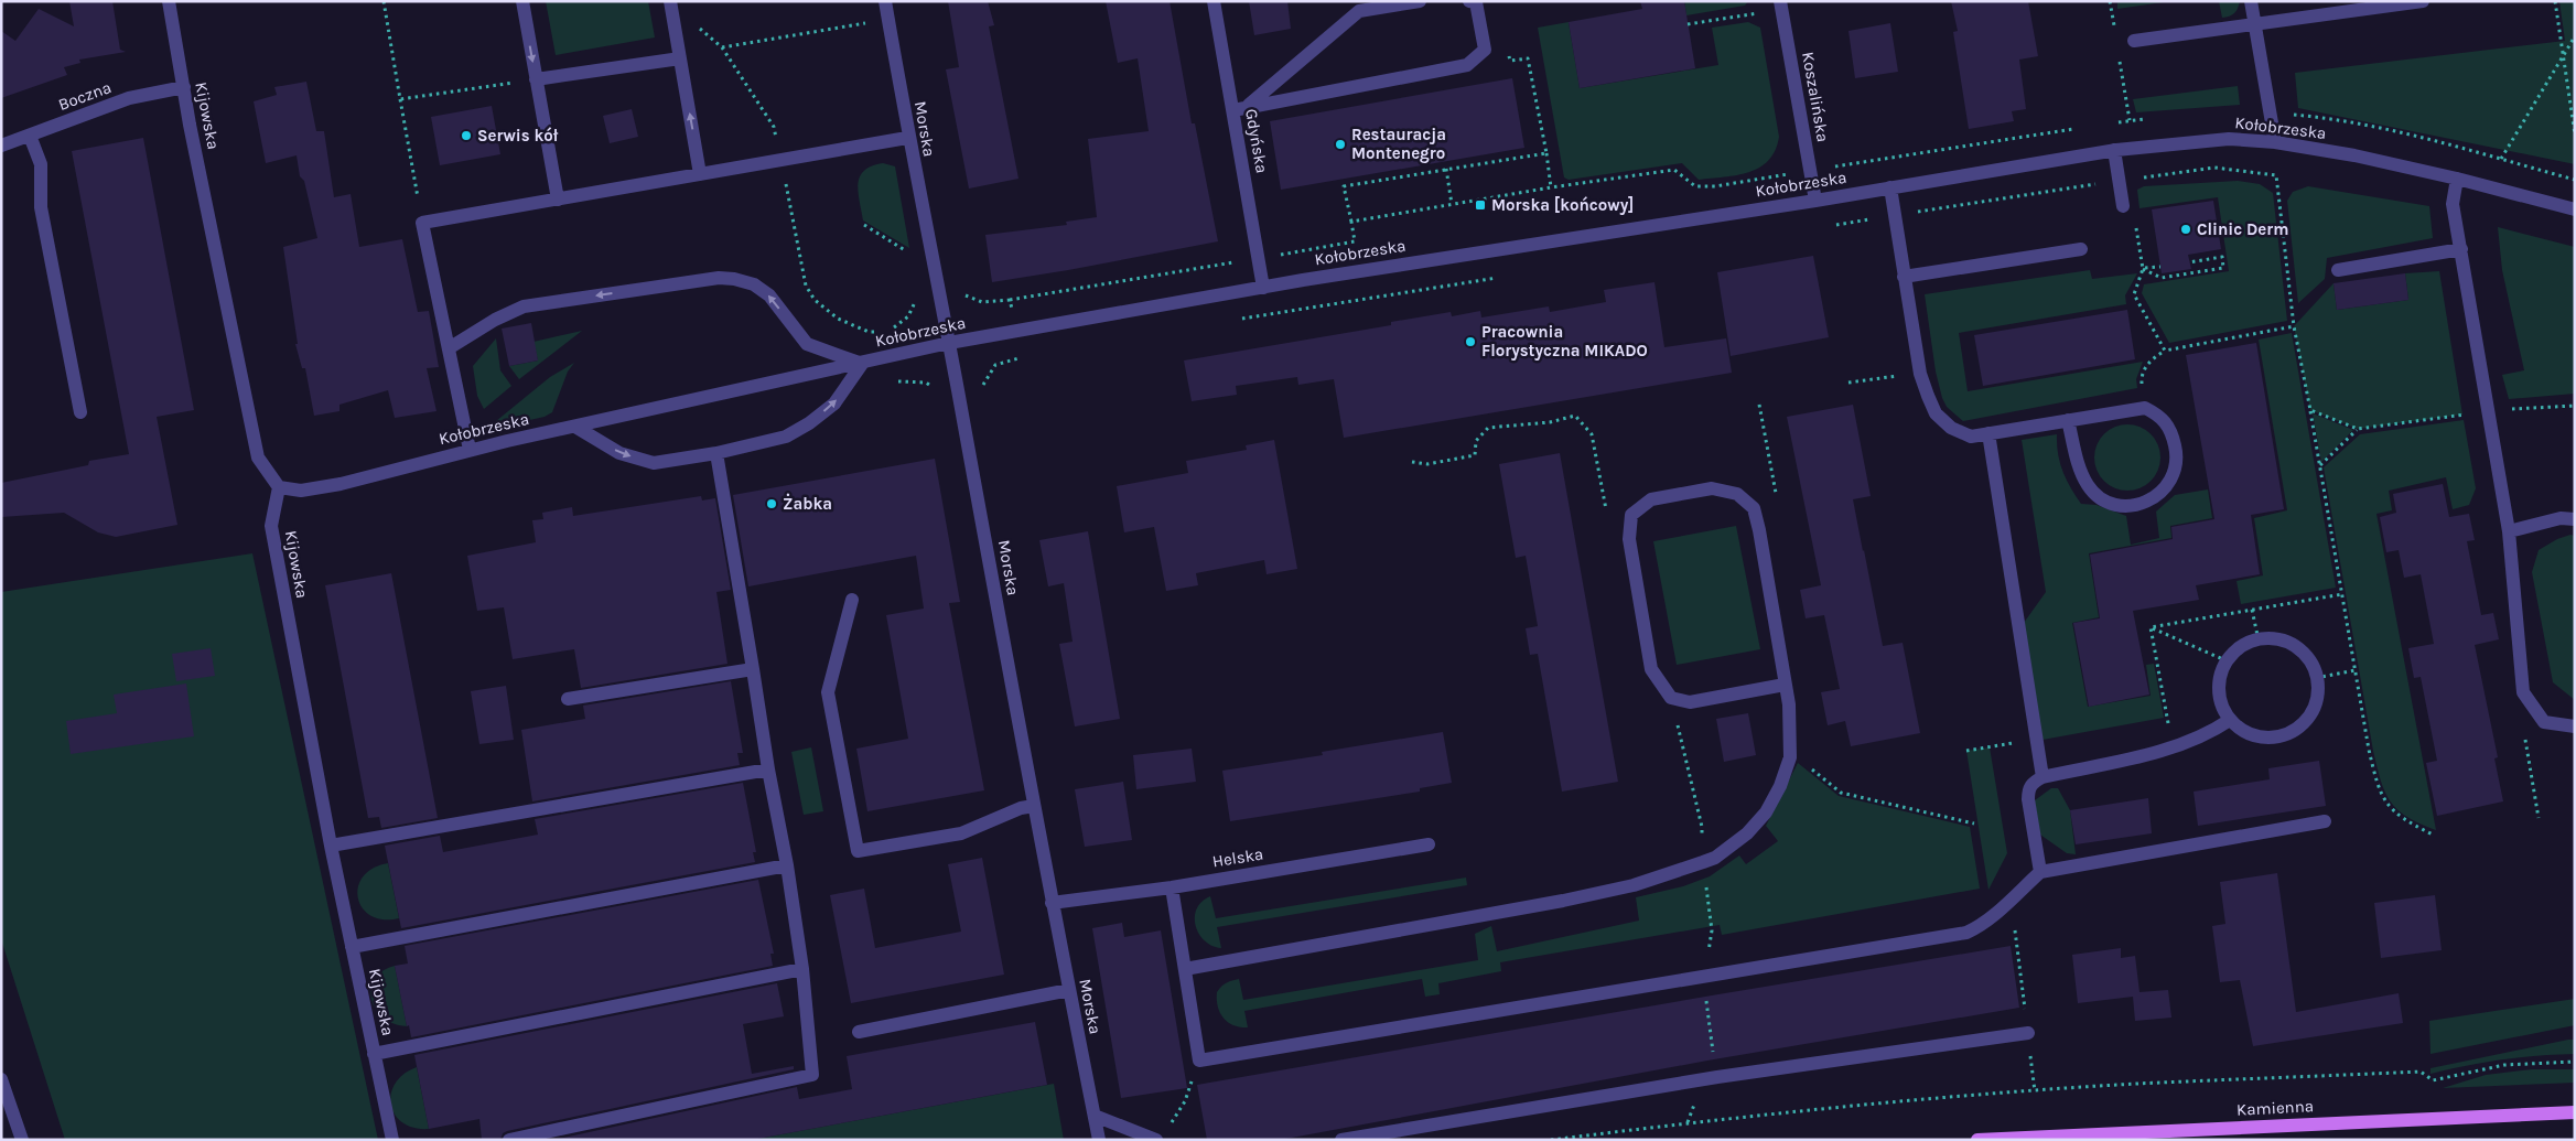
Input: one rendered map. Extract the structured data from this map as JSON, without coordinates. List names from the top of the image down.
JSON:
{
  "streets": {
    "main road": ["Kamienna"],
    "street": [
      "Boczna",
      "Koszalińska",
      "Kijowska",
      "Kołobrzeska",
      "Morska",
      "Gdyńska",
      "Helska"
    ]
  },
  "crossings": [
    ["Boczna", "Kijowska"],
    ["Koszalińska", "Kołobrzeska"],
    ["Kijowska", "Kołobrzeska"],
    ["Kołobrzeska", "Morska"],
    ["Kołobrzeska", "Gdyńska"],
    ["Morska", "Helska"]
  ],
  "places": {
    "other": [
      "Serwis kół",
      "Restauracja Montenegro",
      "Clinic Derm",
      "Pracownia Florystyczna MIKADO",
      "Żabka"
    ],
    "transit": ["Morska [końcowy]"]
  }
}
